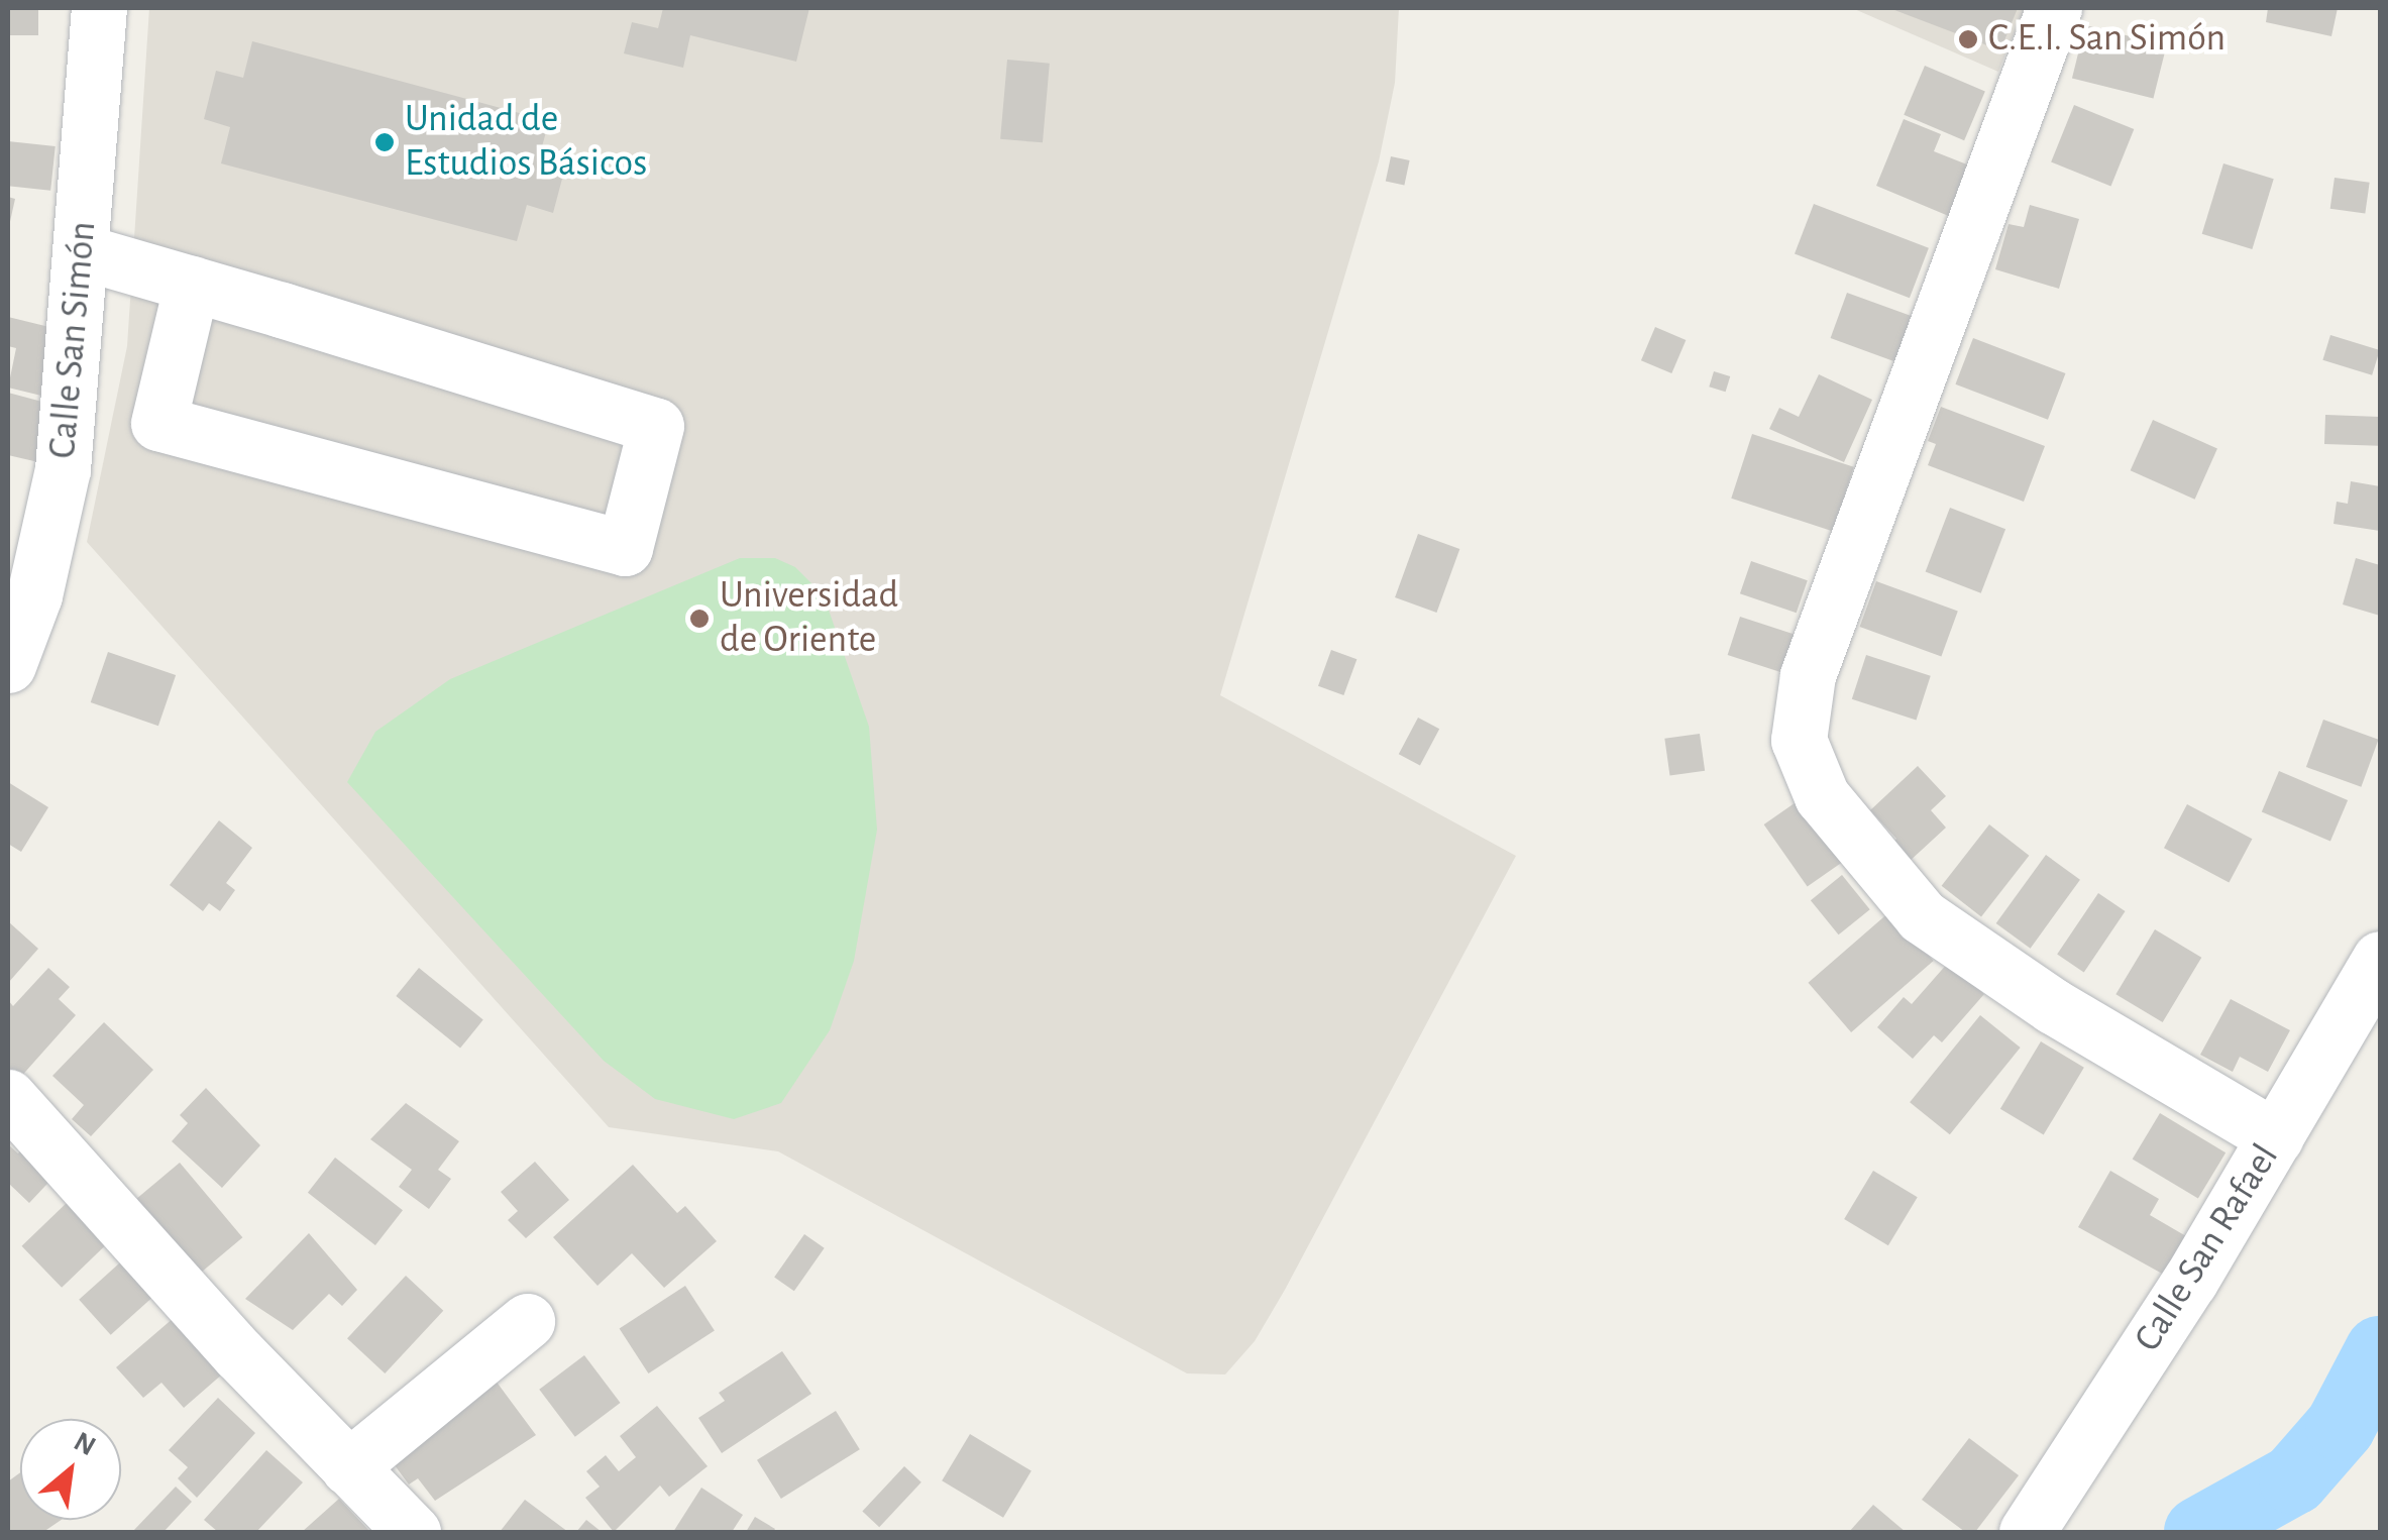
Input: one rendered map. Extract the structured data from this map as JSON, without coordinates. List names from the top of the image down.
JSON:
{
  "streets": {
    "street": ["Calle San Simón", "Calle San Rafael"]
  },
  "places": ["C.E.I. San Simón", "Unidad de Estudios Básicos", "Universidad de Oriente"],
  "north": "top right"
}
